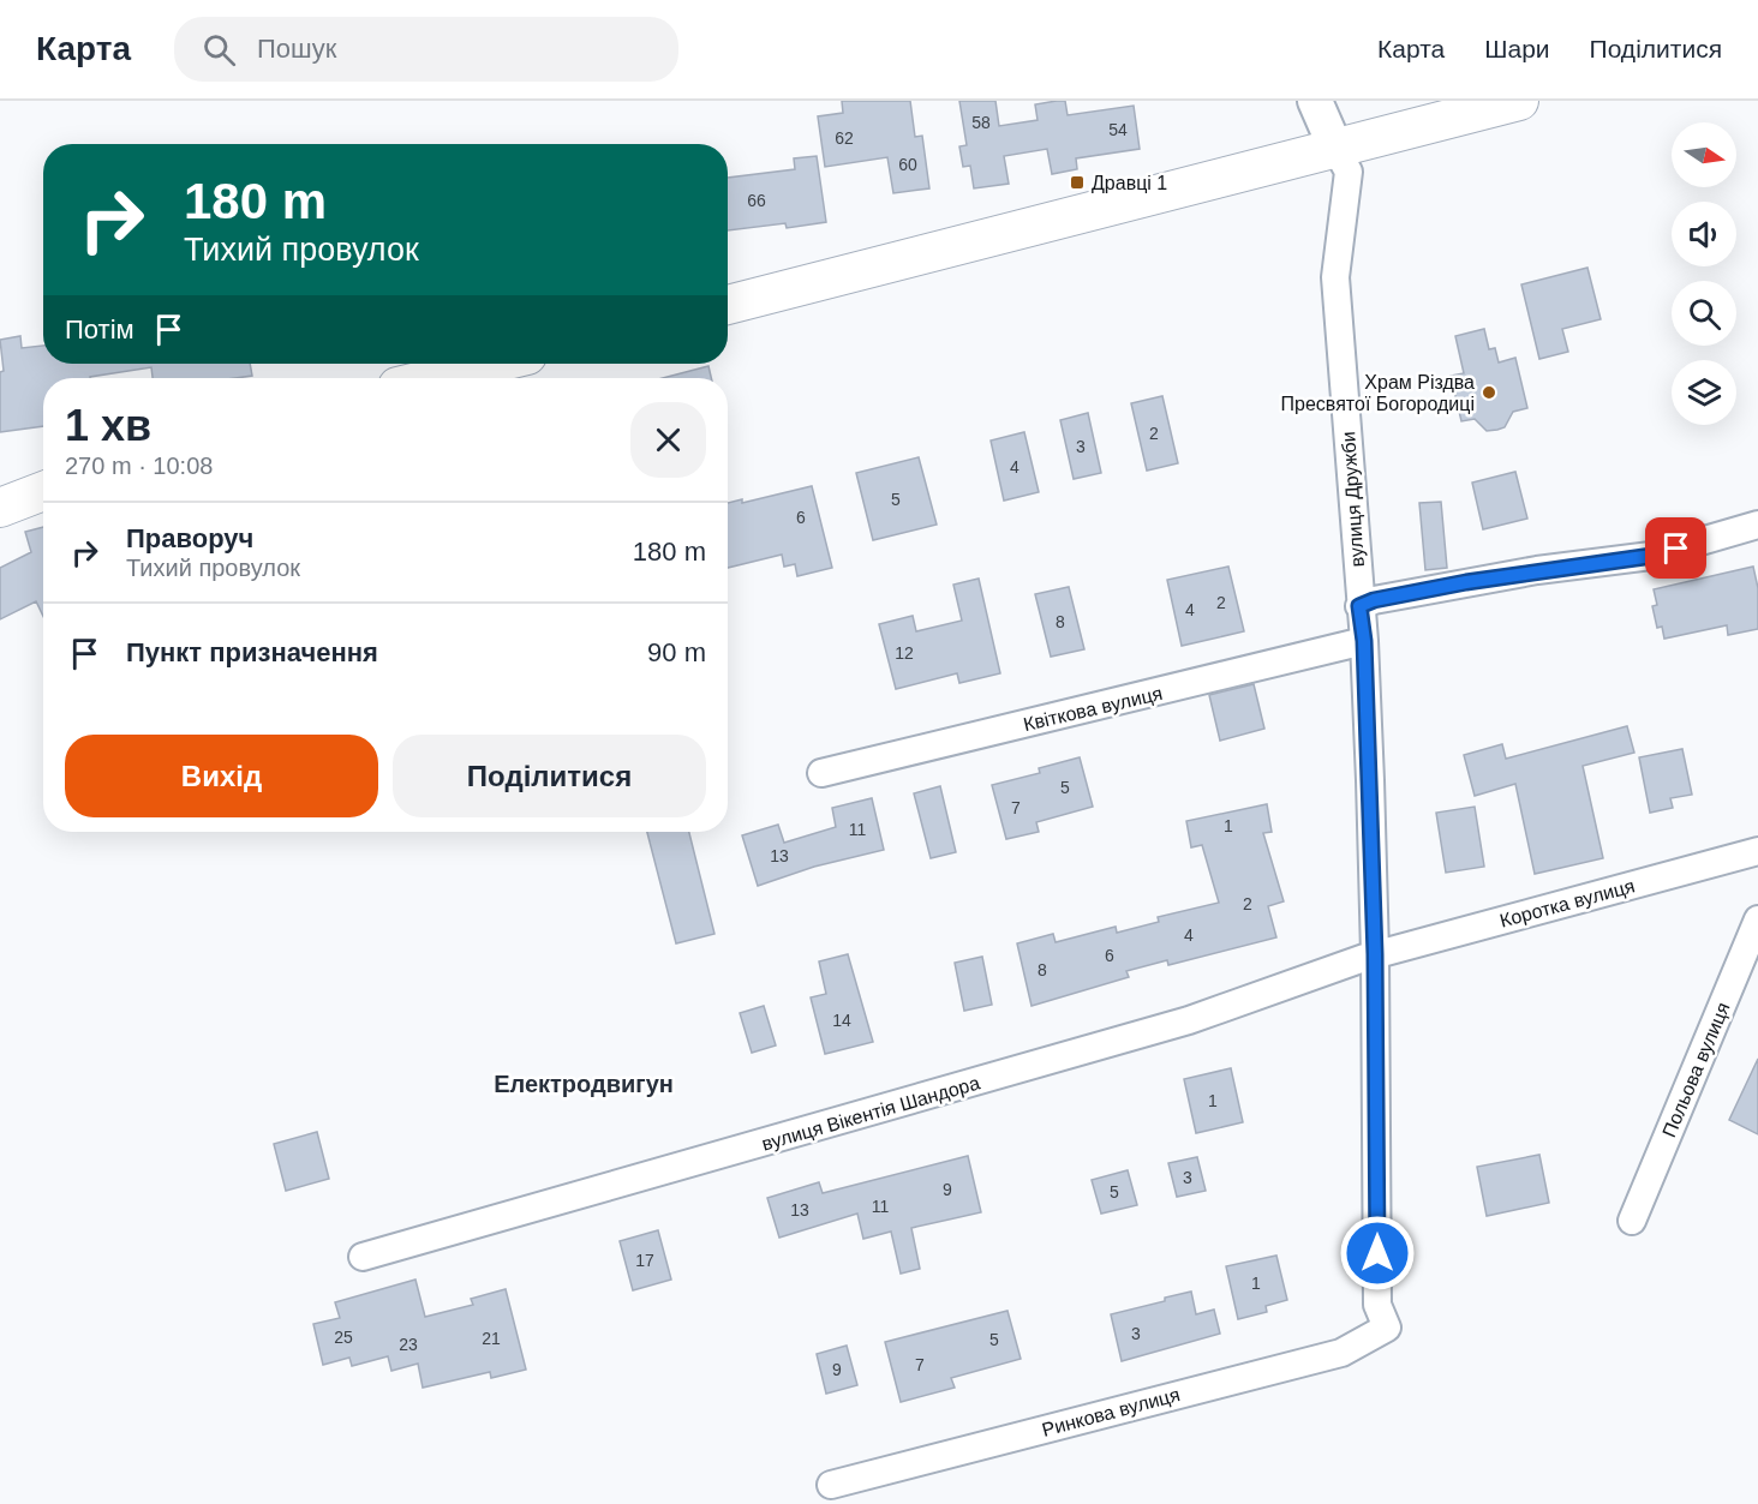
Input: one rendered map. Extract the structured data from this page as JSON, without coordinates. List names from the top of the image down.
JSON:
{
  "streets": {
    "street": [
      "вулиця Дружби",
      "Квіткова вулиця",
      "Коротка вулиця",
      "Польова вулиця",
      "вулиця Вікентія Шандора",
      "Ринкова вулиця"
    ]
  },
  "crossings": [
    ["вулиця Дружби", "Квіткова вулиця"],
    ["вулиця Дружби", "Коротка вулиця"],
    ["вулиця Дружби", "вулиця Вікентія Шандора"],
    ["вулиця Дружби", "Ринкова вулиця"],
    ["Коротка вулиця", "вулиця Вікентія Шандора"]
  ],
  "districts": ["Електродвигун"],
  "places": {
    "transit": ["Дравці 1"],
    "other": ["Храм Різдва Пресвятої Богородиці"]
  },
  "house_numbers": [
    "58",
    "54",
    "62",
    "60",
    "66",
    "2",
    "3",
    "4",
    "5",
    "6",
    "2",
    "4",
    "8",
    "12",
    "5",
    "7",
    "1",
    "11",
    "13",
    "2",
    "4",
    "6",
    "8",
    "14",
    "1",
    "3",
    "9",
    "5",
    "11",
    "13",
    "17",
    "1",
    "3",
    "25",
    "21",
    "5",
    "23",
    "7",
    "9"
  ],
  "north": "right",
  "page": {
    "header": "Карта",
    "search": "Пошук",
    "nav": ["Карта", "Шари", "Поділитися"],
    "turn": ["180 m", "Тихий провулок"],
    "then": "Потім",
    "heading": ["1 хв", "270 m · 10:08"],
    "list": [
      {
        "name": "Праворуч",
        "note": "Тихий провулок",
        "value": "180 m"
      },
      {
        "name": "Пункт призначення",
        "value": "90 m"
      }
    ],
    "buttons": ["Вихід", "Поділитися"]
  }
}
